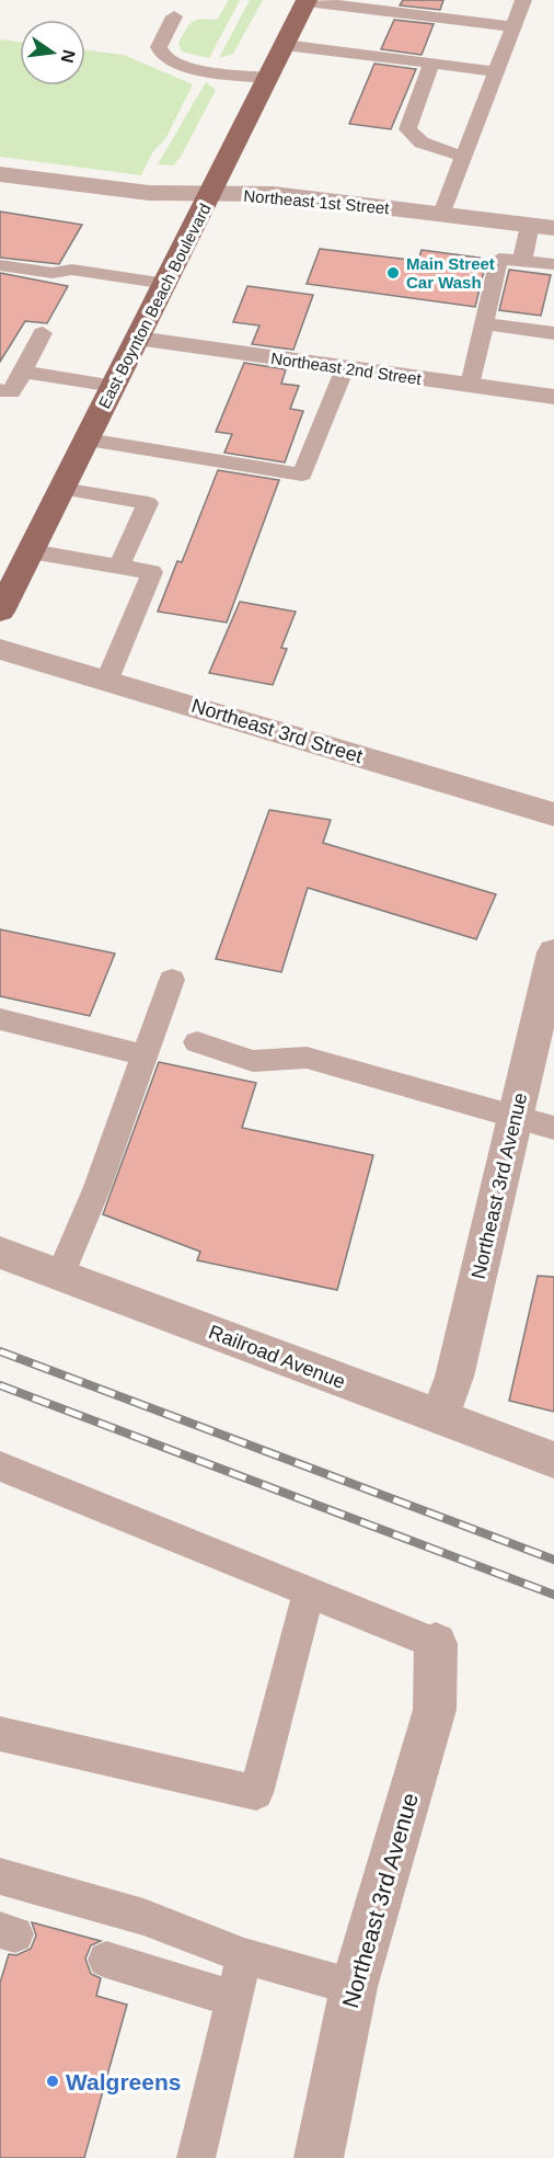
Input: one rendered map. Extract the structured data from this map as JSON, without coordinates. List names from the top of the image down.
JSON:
{
  "streets": {
    "main road": ["East Boynton Beach Boulevard"],
    "street": [
      "Northeast 1st Street",
      "Northeast 2nd Street",
      "Northeast 3rd Street",
      "Northeast 3rd Avenue",
      "Railroad Avenue"
    ]
  },
  "crossings": [
    ["Northeast 1st Street", "East Boynton Beach Boulevard"],
    ["East Boynton Beach Boulevard", "Northeast 2nd Street"],
    ["Northeast 3rd Avenue", "Railroad Avenue"]
  ],
  "places": ["Main Street Car Wash", "Walgreens"],
  "north": "right"
}
